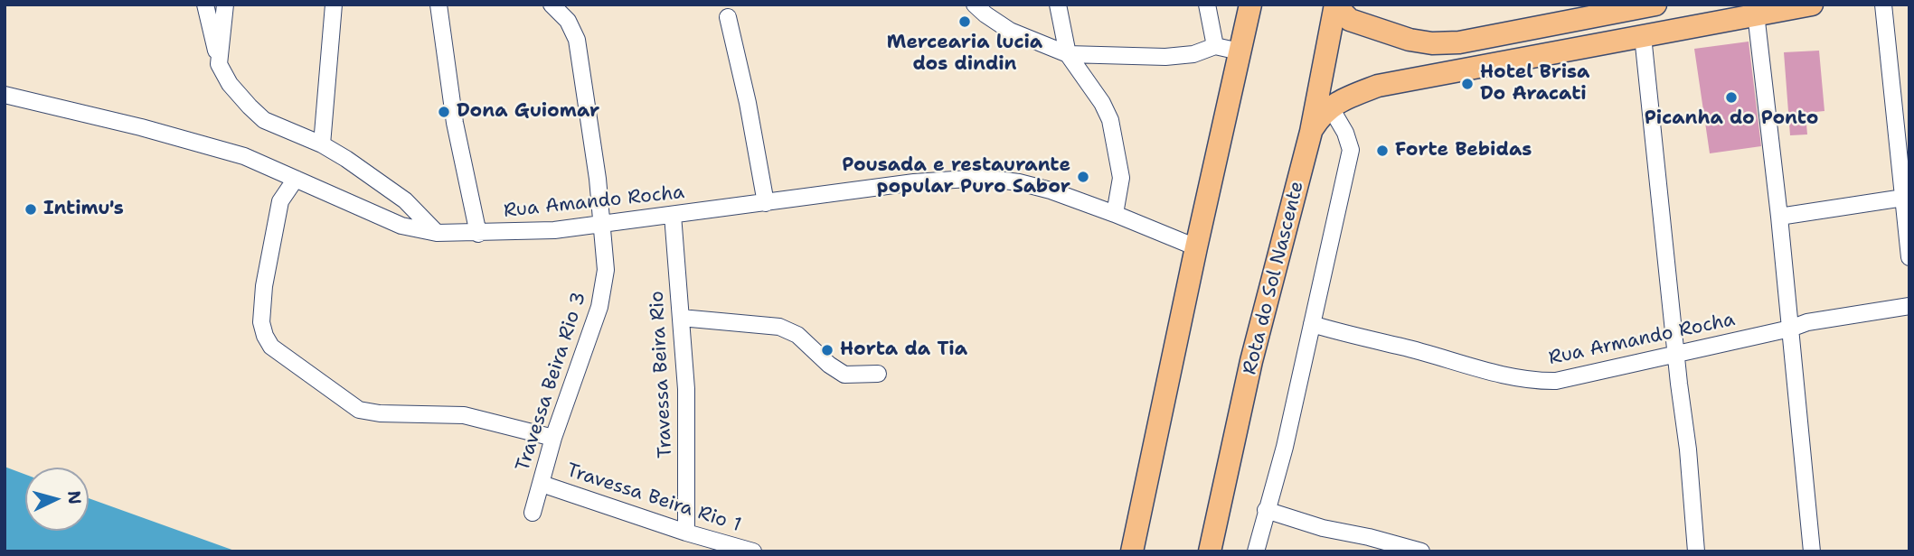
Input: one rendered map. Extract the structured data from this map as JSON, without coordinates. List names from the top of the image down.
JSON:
{
  "streets": {
    "highway": ["Rota do Sol Nascente"],
    "street": [
      "Rua Amando Rocha",
      "Rua Armando Rocha",
      "Travessa Beira Rio",
      "Travessa Beira Rio 3",
      "Travessa Beira Rio 1"
    ]
  },
  "crossings": [
    ["Rua Amando Rocha", "Travessa Beira Rio"],
    ["Rua Amando Rocha", "Travessa Beira Rio 3"],
    ["Travessa Beira Rio", "Travessa Beira Rio 1"],
    ["Travessa Beira Rio 3", "Travessa Beira Rio 1"]
  ],
  "places": [
    "Mercearia lucia dos dindin",
    "Hotel Brisa Do Aracati",
    "Picanha do Ponto",
    "Dona Guiomar",
    "Forte Bebidas",
    "Pousada e restaurante popular Puro Sabor",
    "Intimu's",
    "Horta da Tia"
  ],
  "north": "right"
}
